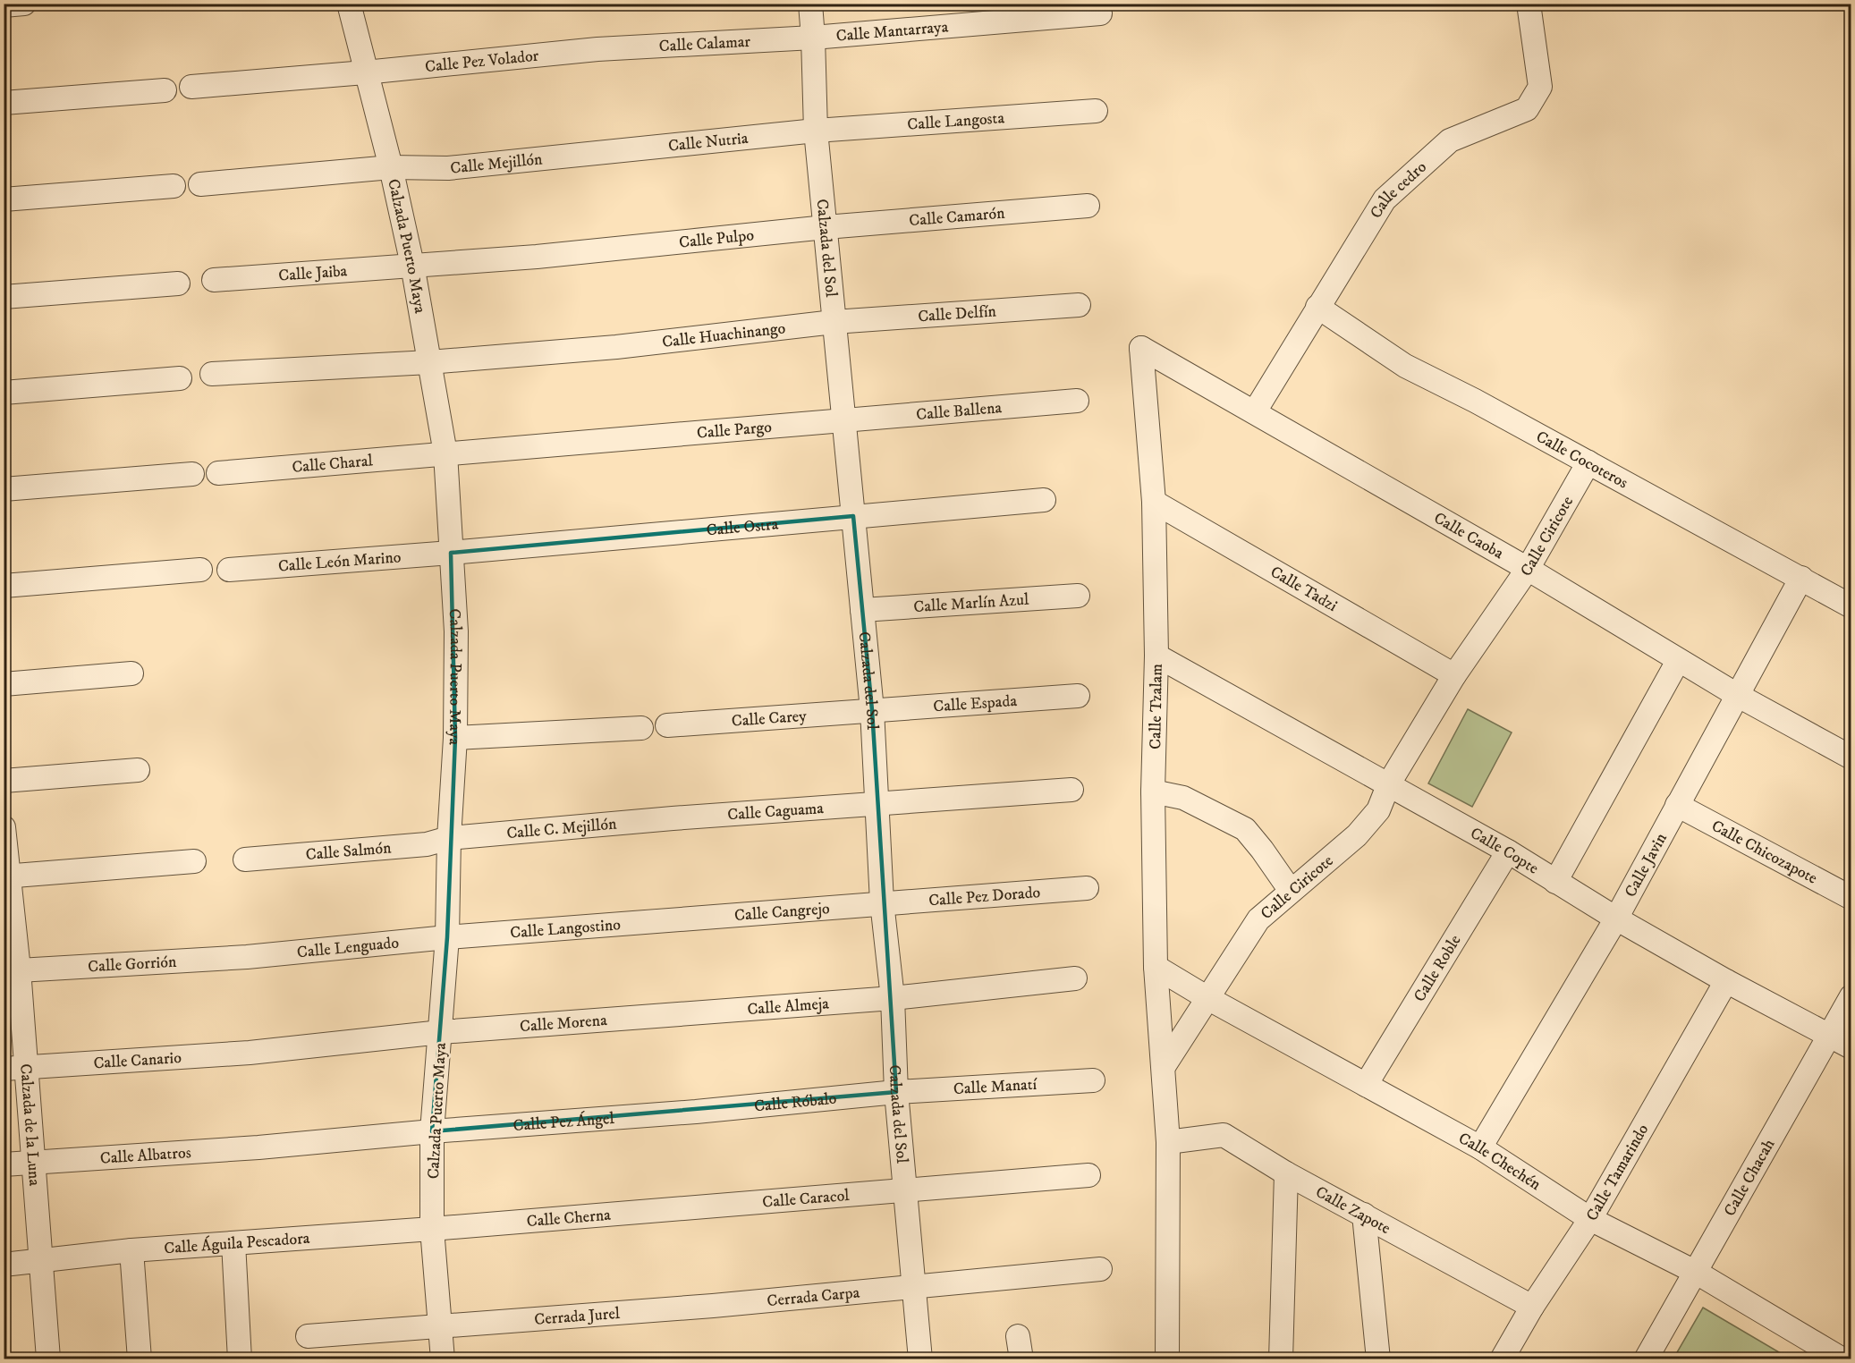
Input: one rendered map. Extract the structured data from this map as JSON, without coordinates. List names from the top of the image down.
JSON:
{
  "streets": {
    "street": [
      "Calle Mantarraya",
      "Calle Calamar",
      "Calle Pez Volador",
      "Calle Langosta",
      "Calle Nutria",
      "Calle Mejillón",
      "Calle cedro",
      "Calle Camarón",
      "Calle Pulpo",
      "Calzada Puerto Maya",
      "Calzada del Sol",
      "Calle Jaiba",
      "Calle Delfín",
      "Calle Huachinango",
      "Calle Ballena",
      "Calle Pargo",
      "Calle Cocoteros",
      "Calle Charal",
      "Calle Ostra",
      "Calle Caoba",
      "Calle Ciricote",
      "Calle León Marino",
      "Calle Tadzi",
      "Calle Marlín Azul",
      "Calle Espada",
      "Calle Tzalam",
      "Calle Carey",
      "Calle Caguama",
      "Calle C. Mejillón",
      "Calle Salmón",
      "Calle Copte",
      "Calle Chicozapote",
      "Calle Javin",
      "Calle Pez Dorado",
      "Calle Cangrejo",
      "Calle Langostino",
      "Calle Lenguado",
      "Calle Gorrión",
      "Calle Roble",
      "Calle Almeja",
      "Calle Morena",
      "Calle Canario",
      "Calle Manatí",
      "Calle Róbalo",
      "Calle Pez Ángel",
      "Calzada de la Luna",
      "Calle Albatros",
      "Calle Chechén",
      "Calle Tamarindo",
      "Calle Chacah",
      "Calle Caracol",
      "Calle Zapote",
      "Calle Cherna",
      "Calle Águila Pescadora",
      "Cerrada Carpa",
      "Cerrada Jurel"
    ]
  },
  "crossings": [
    ["Calle Mantarraya", "Calle Calamar"],
    ["Calle Mantarraya", "Calzada del Sol"],
    ["Calle Calamar", "Calle Pez Volador"],
    ["Calle Calamar", "Calzada del Sol"],
    ["Calle Pez Volador", "Calzada Puerto Maya"],
    ["Calle Langosta", "Calle Nutria"],
    ["Calle Langosta", "Calzada del Sol"],
    ["Calle Nutria", "Calle Mejillón"],
    ["Calle Nutria", "Calzada del Sol"],
    ["Calle Mejillón", "Calzada Puerto Maya"],
    ["Calle cedro", "Calle Cocoteros"],
    ["Calle cedro", "Calle Caoba"],
    ["Calle Camarón", "Calle Pulpo"],
    ["Calle Camarón", "Calzada del Sol"],
    ["Calle Pulpo", "Calzada Puerto Maya"],
    ["Calle Pulpo", "Calzada del Sol"],
    ["Calle Pulpo", "Calle Jaiba"],
    ["Calzada Puerto Maya", "Calle Jaiba"],
    ["Calzada Puerto Maya", "Calle Huachinango"],
    ["Calzada Puerto Maya", "Calle Pargo"],
    ["Calzada Puerto Maya", "Calle Charal"],
    ["Calzada Puerto Maya", "Calle Ostra"],
    ["Calzada Puerto Maya", "Calle León Marino"],
    ["Calzada Puerto Maya", "Calle C. Mejillón"],
    ["Calzada Puerto Maya", "Calle Salmón"],
    ["Calzada Puerto Maya", "Calle Langostino"],
    ["Calzada Puerto Maya", "Calle Lenguado"],
    ["Calzada Puerto Maya", "Calle Morena"],
    ["Calzada Puerto Maya", "Calle Pez Ángel"],
    ["Calzada Puerto Maya", "Calle Cherna"],
    ["Calzada Puerto Maya", "Calle Águila Pescadora"],
    ["Calzada Puerto Maya", "Cerrada Jurel"],
    ["Calzada del Sol", "Calle Delfín"],
    ["Calzada del Sol", "Calle Huachinango"],
    ["Calzada del Sol", "Calle Ballena"],
    ["Calzada del Sol", "Calle Pargo"],
    ["Calzada del Sol", "Calle Ostra"],
    ["Calzada del Sol", "Calle Marlín Azul"],
    ["Calzada del Sol", "Calle Espada"],
    ["Calzada del Sol", "Calle Carey"],
    ["Calzada del Sol", "Calle Caguama"],
    ["Calzada del Sol", "Calle Pez Dorado"],
    ["Calzada del Sol", "Calle Cangrejo"],
    ["Calzada del Sol", "Calle Almeja"],
    ["Calzada del Sol", "Calle Manatí"],
    ["Calzada del Sol", "Calle Róbalo"],
    ["Calzada del Sol", "Calle Caracol"],
    ["Calzada del Sol", "Cerrada Carpa"],
    ["Calle Delfín", "Calle Huachinango"],
    ["Calle Ballena", "Calle Pargo"],
    ["Calle Pargo", "Calle Charal"],
    ["Calle Cocoteros", "Calle Ciricote"],
    ["Calle Cocoteros", "Calle Javin"],
    ["Calle Ostra", "Calle León Marino"],
    ["Calle Caoba", "Calle Ciricote"],
    ["Calle Caoba", "Calle Tzalam"],
    ["Calle Caoba", "Calle Javin"],
    ["Calle Ciricote", "Calle Tadzi"],
    ["Calle Ciricote", "Calle Tzalam"],
    ["Calle Ciricote", "Calle Copte"],
    ["Calle Ciricote", "Calle Chechén"],
    ["Calle Tadzi", "Calle Tzalam"],
    ["Calle Espada", "Calle Carey"],
    ["Calle Tzalam", "Calle Copte"],
    ["Calle Tzalam", "Calle Chechén"],
    ["Calle Caguama", "Calle C. Mejillón"],
    ["Calle C. Mejillón", "Calle Salmón"],
    ["Calle Copte", "Calle Javin"],
    ["Calle Copte", "Calle Roble"],
    ["Calle Copte", "Calle Tamarindo"],
    ["Calle Copte", "Calle Chacah"],
    ["Calle Chicozapote", "Calle Javin"],
    ["Calle Javin", "Calle Chechén"],
    ["Calle Pez Dorado", "Calle Cangrejo"],
    ["Calle Cangrejo", "Calle Langostino"],
    ["Calle Langostino", "Calle Lenguado"],
    ["Calle Lenguado", "Calle Gorrión"],
    ["Calle Gorrión", "Calzada de la Luna"],
    ["Calle Roble", "Calle Chechén"],
    ["Calle Almeja", "Calle Morena"],
    ["Calle Morena", "Calle Canario"],
    ["Calle Canario", "Calzada de la Luna"],
    ["Calle Manatí", "Calle Róbalo"],
    ["Calle Róbalo", "Calle Pez Ángel"],
    ["Calle Pez Ángel", "Calle Albatros"],
    ["Calzada de la Luna", "Calle Albatros"],
    ["Calzada de la Luna", "Calle Águila Pescadora"],
    ["Calle Chechén", "Calle Tamarindo"],
    ["Calle Chechén", "Calle Chacah"],
    ["Calle Tamarindo", "Calle Zapote"],
    ["Calle Caracol", "Calle Cherna"],
    ["Calle Cherna", "Calle Águila Pescadora"],
    ["Cerrada Carpa", "Cerrada Jurel"]
  ]
}
